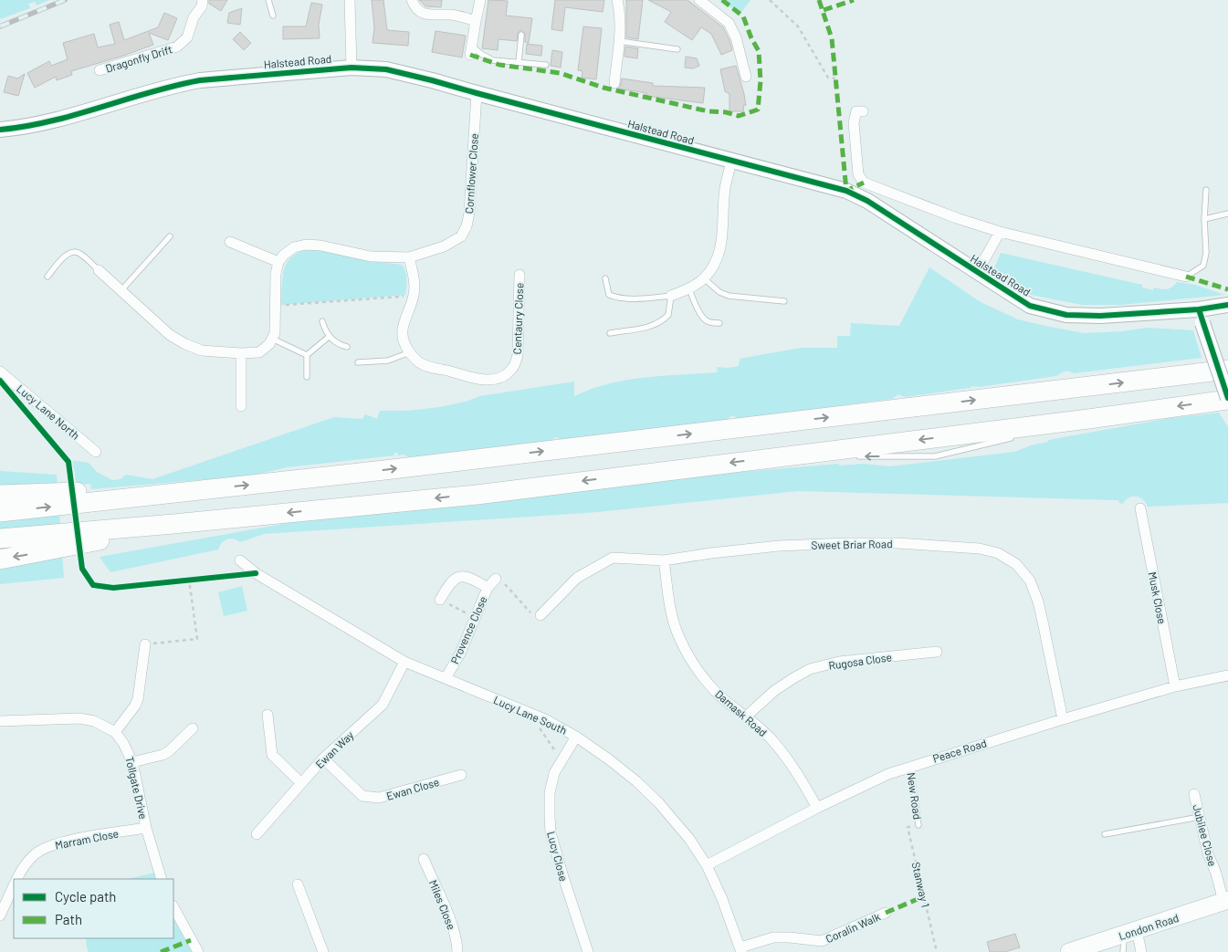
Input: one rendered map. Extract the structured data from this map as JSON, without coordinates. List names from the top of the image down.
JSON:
{
  "streets": {
    "main road": ["London Road"],
    "street": [
      "Dragonfly Drift",
      "Halstead Road",
      "Cornflower Close",
      "Centaury Close",
      "Lucy Lane North",
      "Sweet Briar Road",
      "Musk Close",
      "Provence Close",
      "Rugosa Close",
      "Damask Road",
      "Lucy Lane South",
      "Ewan Way",
      "Peace Road",
      "Tollgate Drive",
      "Ewan Close",
      "Jubilee Close",
      "Marram Close",
      "Lucy Close",
      "Miles Close",
      "Coralin Walk"
    ],
    "lane": ["New Road"],
    "path": ["Stanway 1"]
  },
  "crossings": [
    ["Halstead Road", "Cornflower Close"],
    ["Sweet Briar Road", "Damask Road"],
    ["Sweet Briar Road", "Peace Road"],
    ["Musk Close", "Peace Road"],
    ["Provence Close", "Lucy Lane South"],
    ["Rugosa Close", "Damask Road"],
    ["Damask Road", "Peace Road"],
    ["Lucy Lane South", "Ewan Way"],
    ["Lucy Lane South", "Peace Road"],
    ["Lucy Lane South", "Lucy Close"],
    ["Lucy Lane South", "Coralin Walk"],
    ["Ewan Way", "Ewan Close"],
    ["Peace Road", "New Road"],
    ["Tollgate Drive", "Marram Close"],
    ["New Road", "Stanway 1"],
    ["Jubilee Close", "London Road"]
  ],
  "legend": ["Cycle path", "Path"]
}
